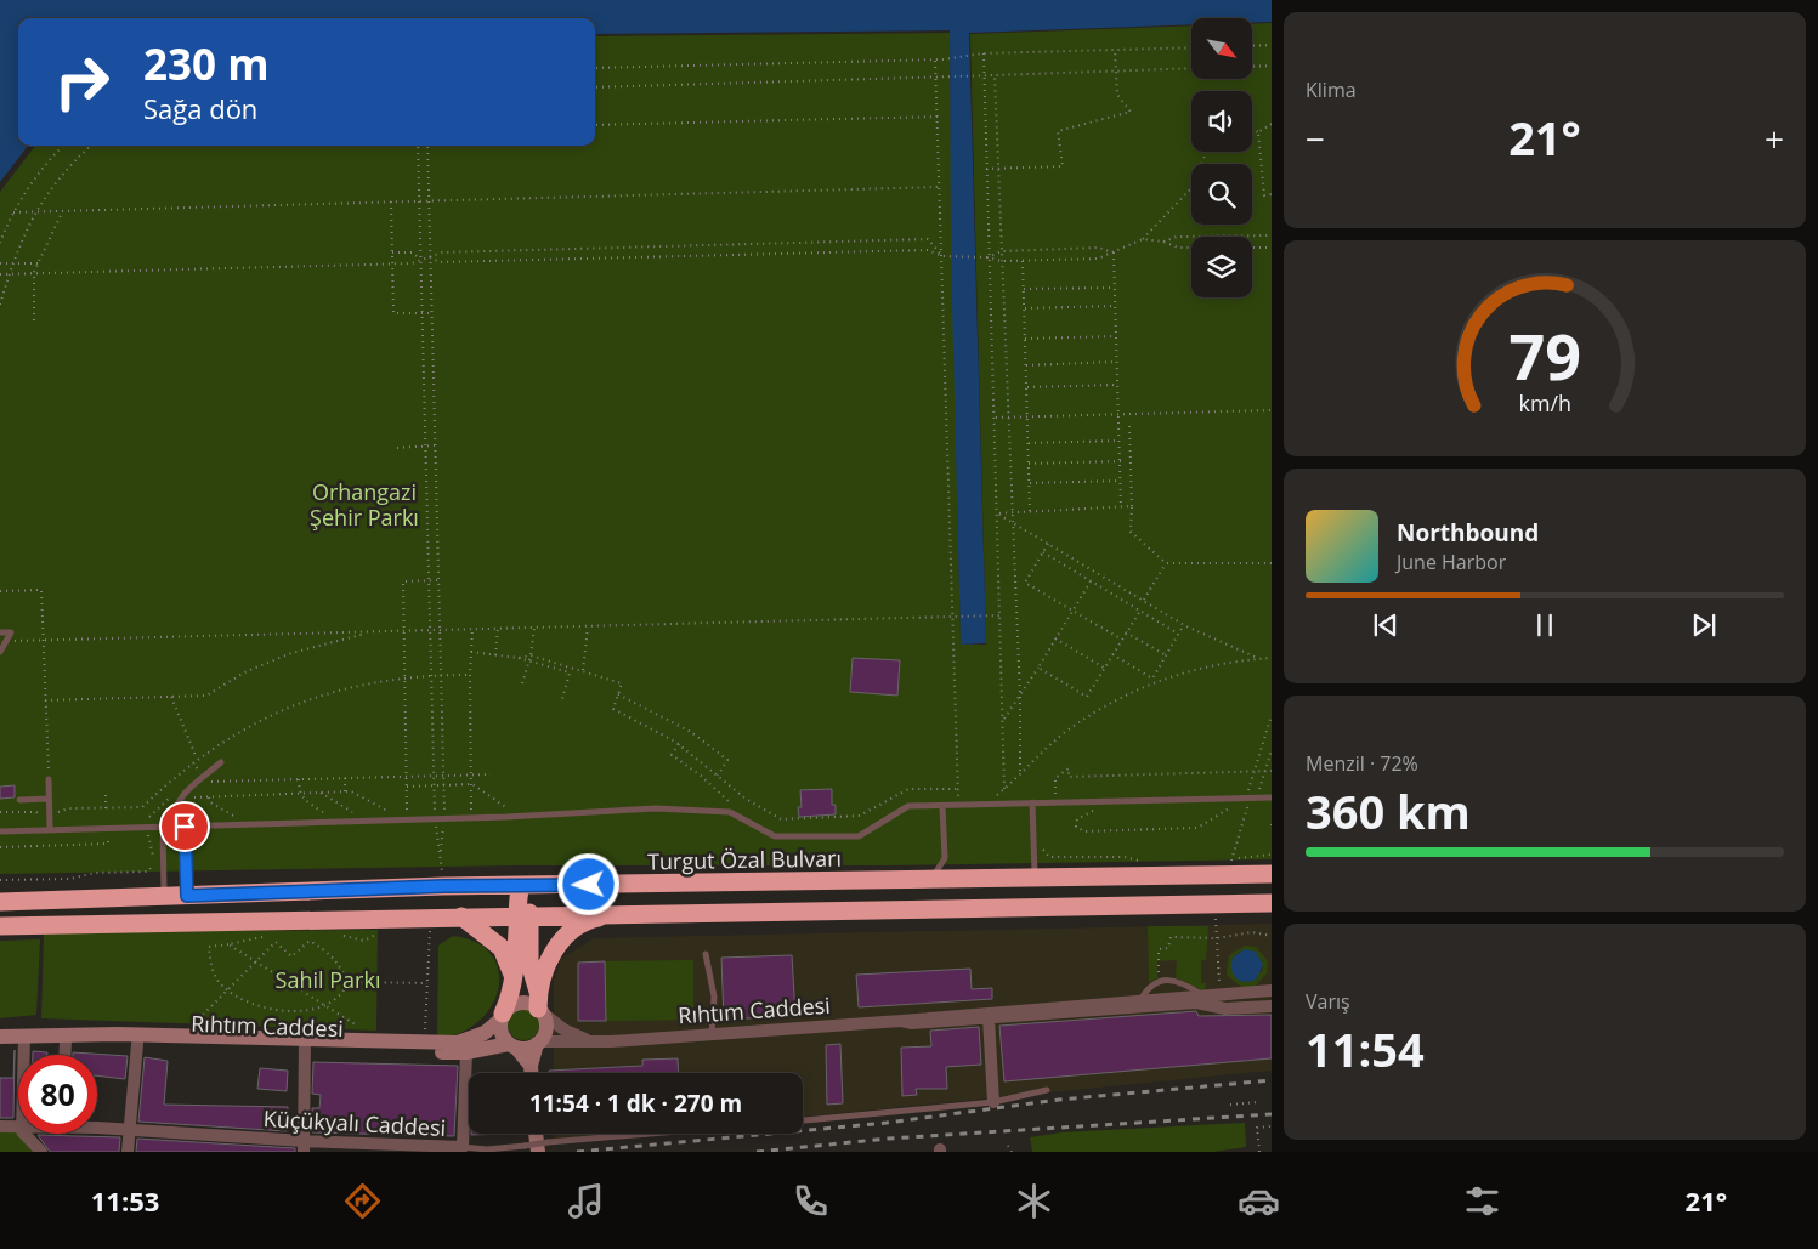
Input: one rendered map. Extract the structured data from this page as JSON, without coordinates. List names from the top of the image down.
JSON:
{
  "streets": {
    "highway": ["Turgut Özal Bulvarı"],
    "street": ["Rıhtım Caddesi", "Küçükyalı Caddesi"]
  },
  "parks": ["Orhangazi Şehir Parkı", "Sahil Parkı"],
  "north": "bottom right",
  "page": {
    "tile": [
      "Klima",
      ["Menzil · 72%", "360 km"],
      ["Varış", "11:54"]
    ],
    "turn": ["230 m", "Sağa dön"],
    "heat": ["−", "21°", "+"],
    "song": ["Northbound", "June Harbor"],
    "limit": "80",
    "trip": "11:54 · 1 dk · 270 m",
    "tabs": ["11:53", "21°"],
    "gauge": ["79", "km/h"]
  }
}
